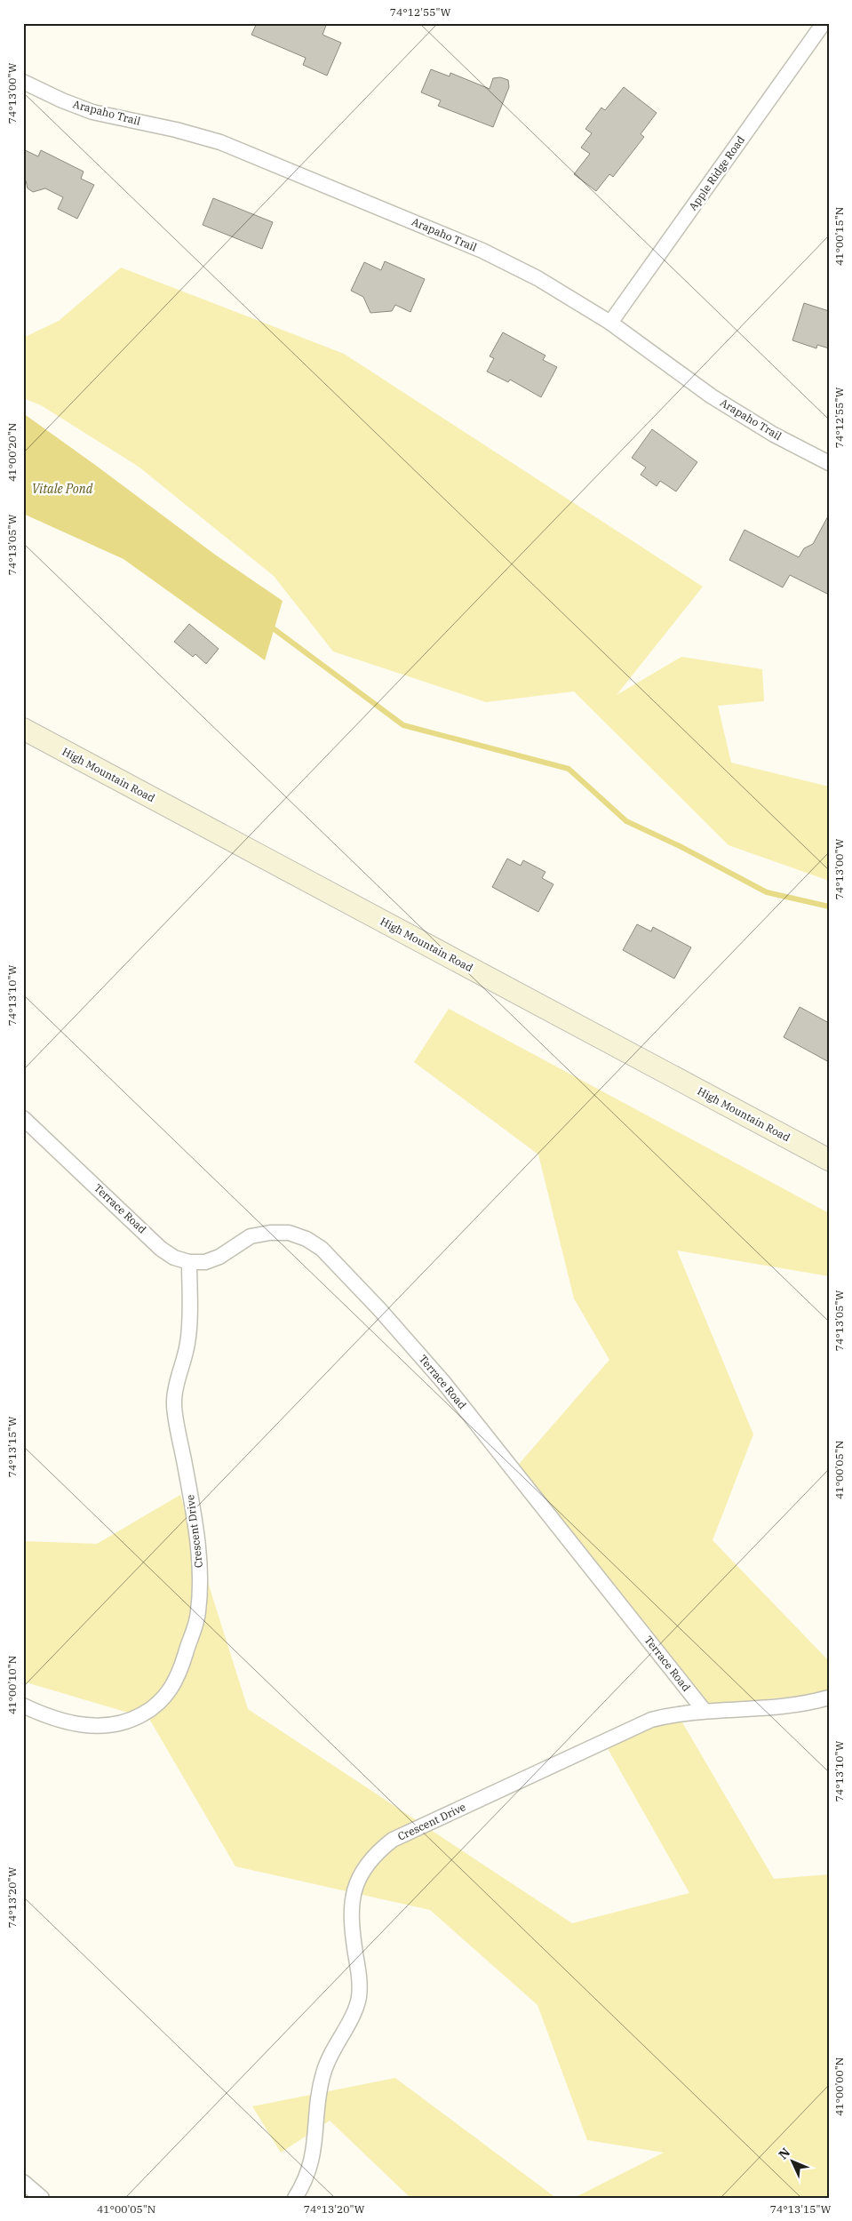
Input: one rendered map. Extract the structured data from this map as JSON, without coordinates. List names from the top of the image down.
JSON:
{
  "streets": {
    "main road": ["High Mountain Road"],
    "street": [
      "Arapaho Trail",
      "Apple Ridge Road",
      "Terrace Road",
      "Crescent Drive"
    ]
  },
  "crossings": [
    ["Arapaho Trail", "Apple Ridge Road"],
    ["Terrace Road", "Crescent Drive"]
  ],
  "water": ["Vitale Pond"],
  "north": "top left",
  "coordinates": [
    "74°12'55\"W",
    "74°13'00\"W",
    "41°00'15\"N",
    "41°00'20\"N",
    "74°13'05\"W",
    "74°13'10\"W",
    "74°13'15\"W",
    "41°00'05\"N",
    "41°00'10\"N",
    "74°13'20\"W",
    "41°00'00\"N"
  ]
}
